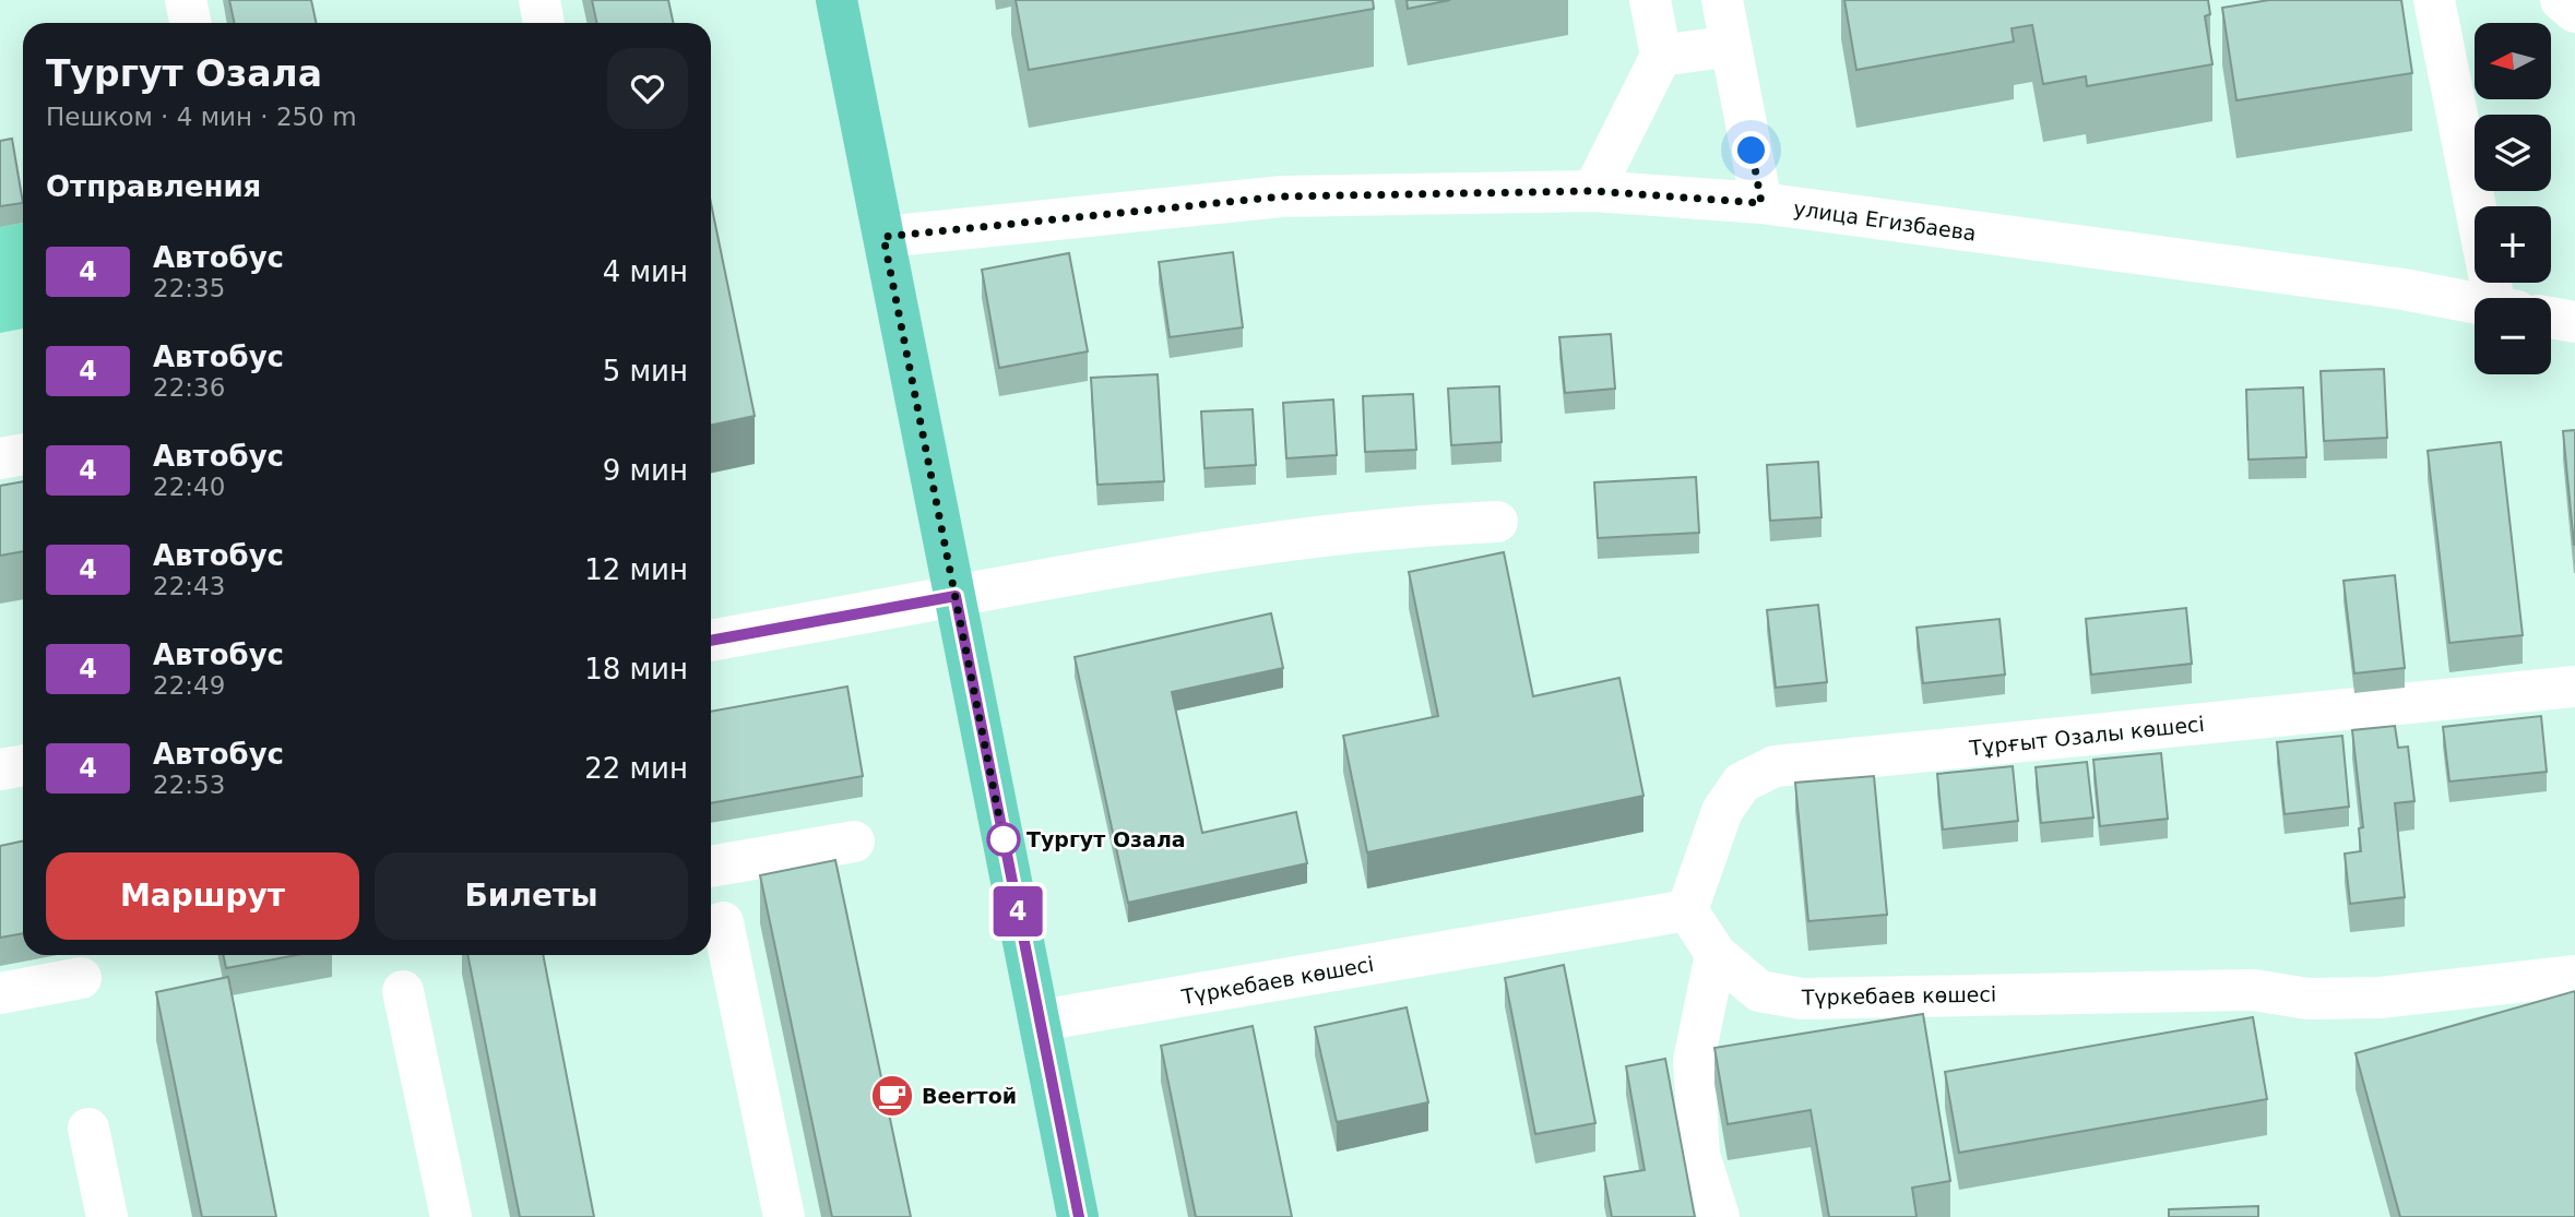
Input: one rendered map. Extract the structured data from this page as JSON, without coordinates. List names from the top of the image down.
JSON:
{
  "streets": {
    "street": ["улица Егизбаева", "Тұрғыт Озалы көшесі", "Түркебаев көшесі"]
  },
  "crossings": [
    ["Тұрғыт Озалы көшесі", "Түркебаев көшесі"]
  ],
  "places": {
    "other": ["Тургут Озала"],
    "cafe": ["Beerтой"]
  },
  "lines": ["bus line 4"],
  "north": "left",
  "page": {
    "on_map": "4",
    "map_buttons": ["+", "−"],
    "heading": [
      ["Тургут Озала", "Пешком · 4 мин · 250 m"],
      "Отправления"
    ],
    "list": [
      {
        "mark": "4",
        "name": "Автобус",
        "note": "22:35",
        "value": "4 мин"
      },
      {
        "mark": "4",
        "name": "Автобус",
        "note": "22:36",
        "value": "5 мин"
      },
      {
        "mark": "4",
        "name": "Автобус",
        "note": "22:40",
        "value": "9 мин"
      },
      {
        "mark": "4",
        "name": "Автобус",
        "note": "22:43",
        "value": "12 мин"
      },
      {
        "mark": "4",
        "name": "Автобус",
        "note": "22:49",
        "value": "18 мин"
      },
      {
        "mark": "4",
        "name": "Автобус",
        "note": "22:53",
        "value": "22 мин"
      }
    ],
    "buttons": ["Маршрут", "Билеты"]
  }
}
